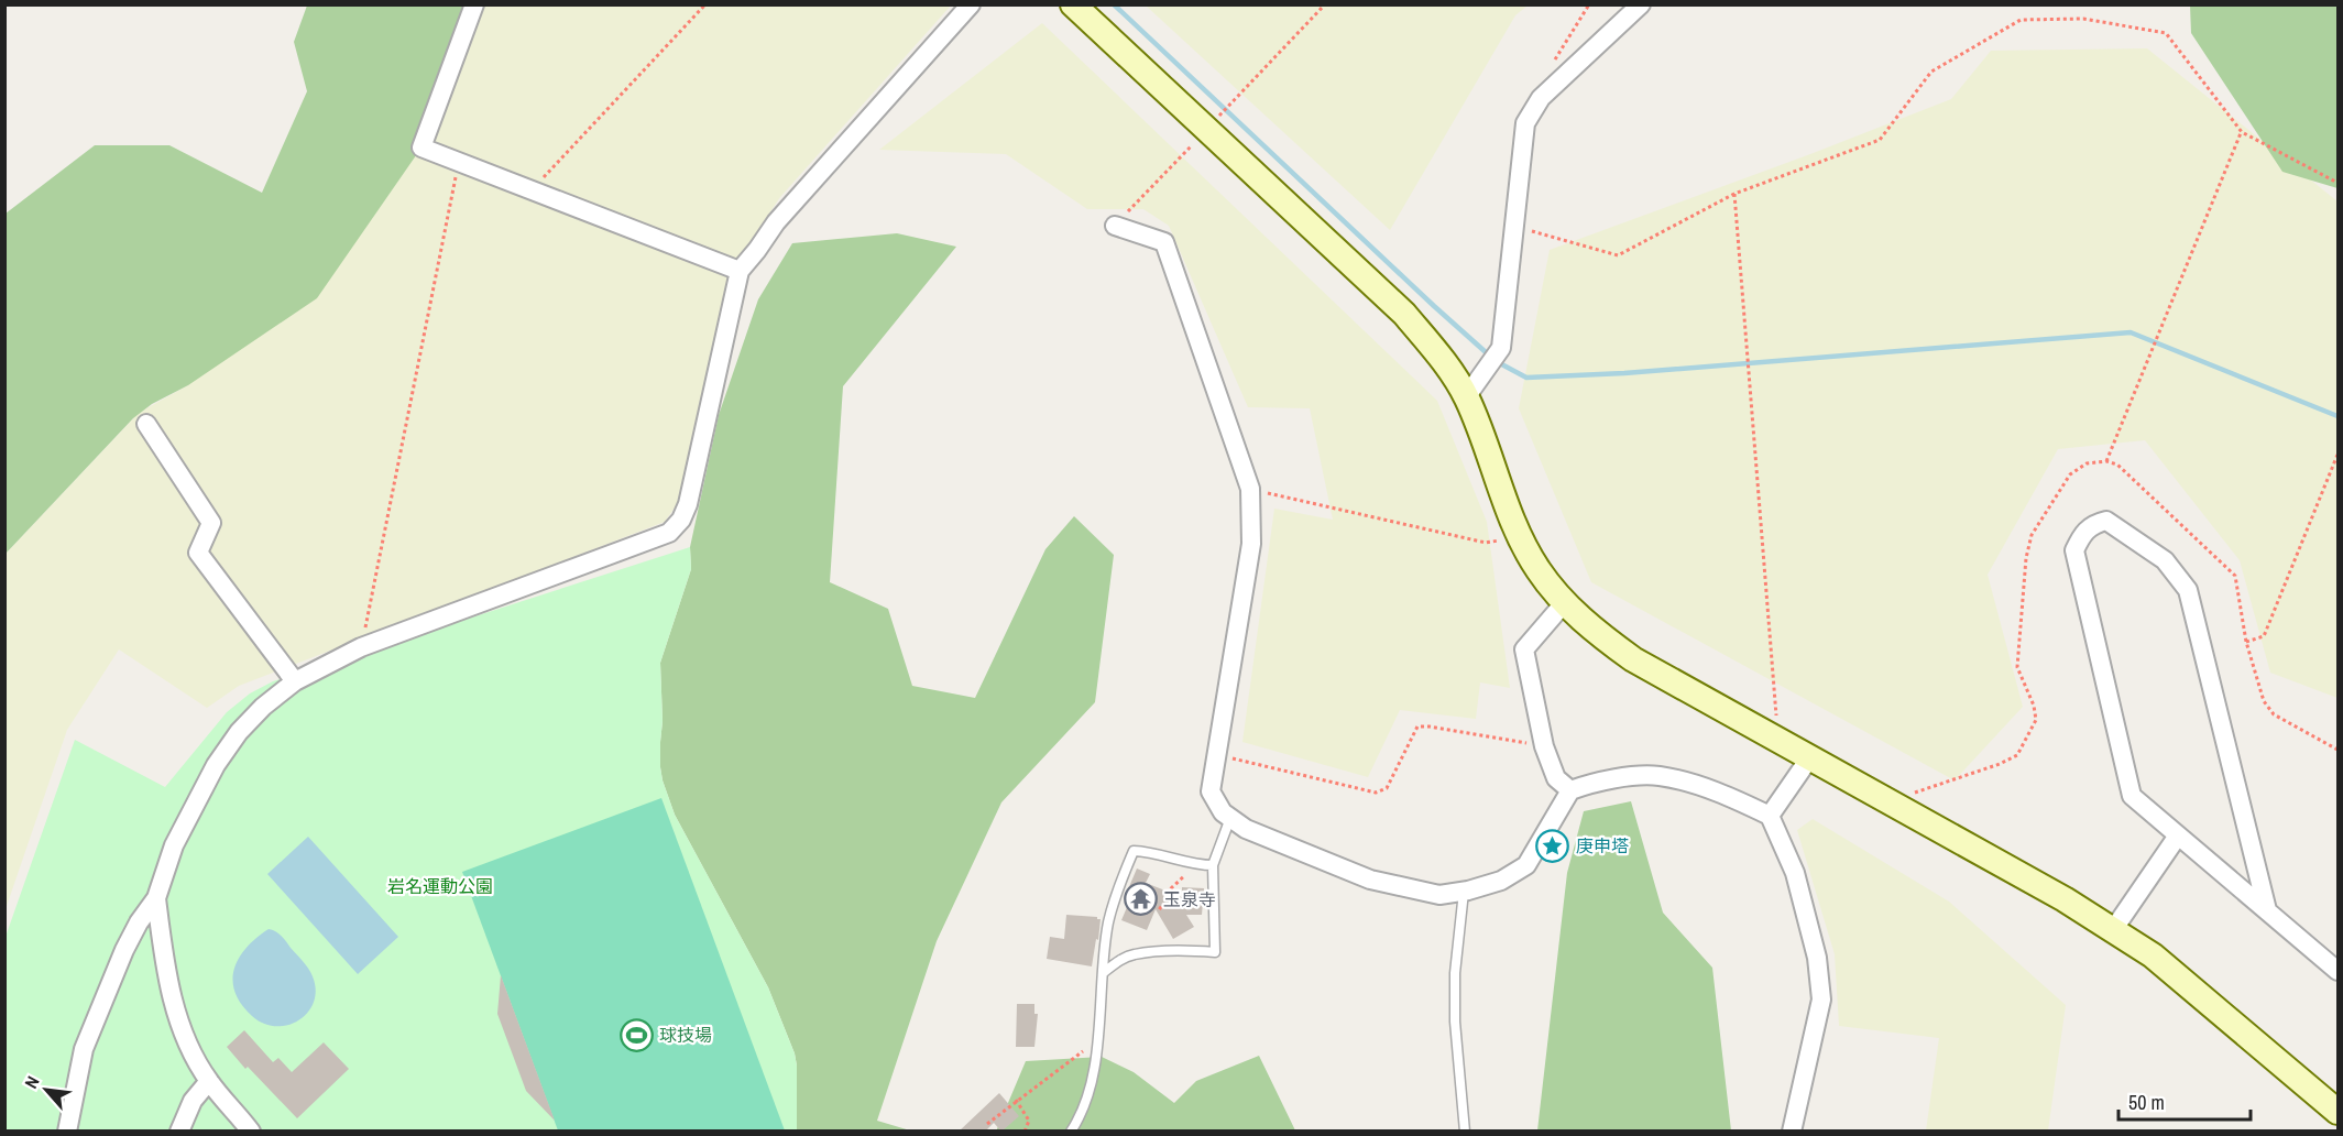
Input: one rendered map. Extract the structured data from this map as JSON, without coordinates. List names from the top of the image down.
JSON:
{
  "parks": ["岩名運動公園"],
  "places": {
    "place": ["庚申塔"],
    "temple": ["玉泉寺"],
    "sports": ["球技場"]
  },
  "scale_bar": "50 m",
  "north": "top left"
}
